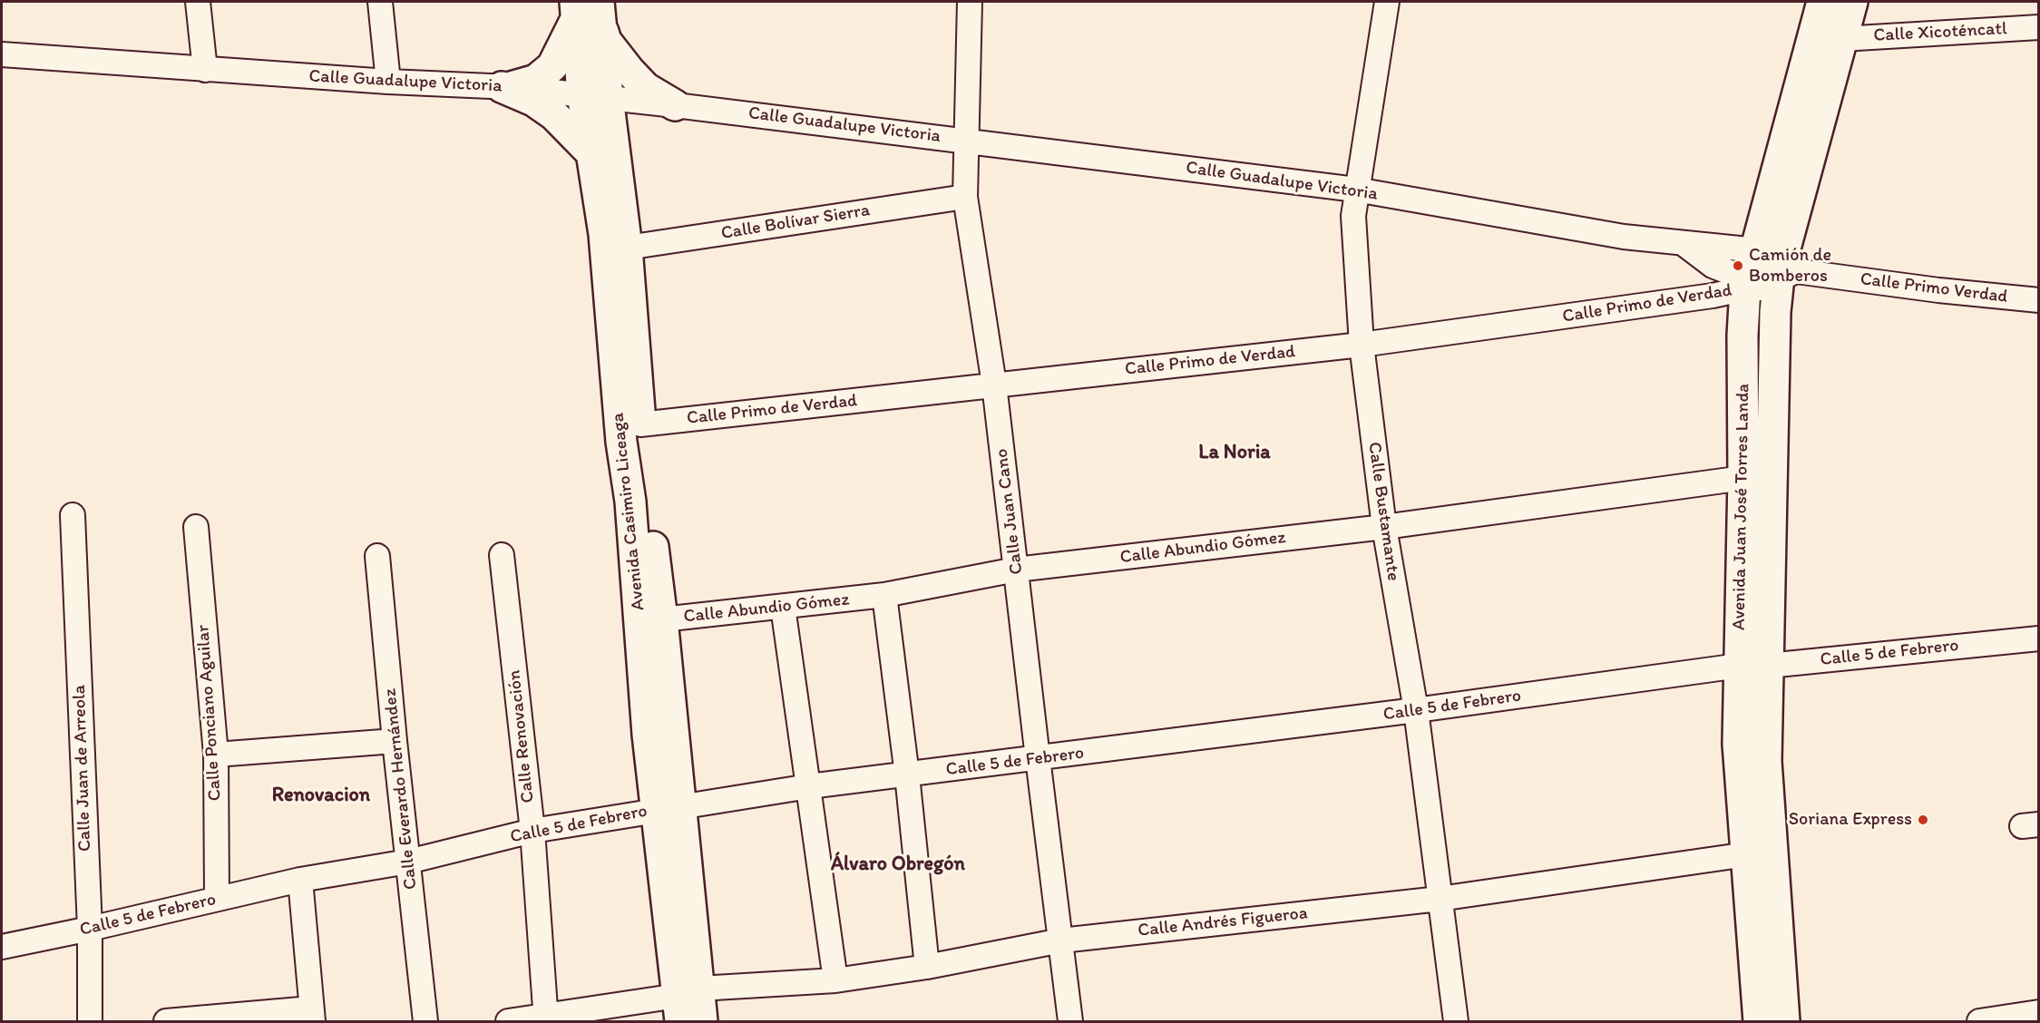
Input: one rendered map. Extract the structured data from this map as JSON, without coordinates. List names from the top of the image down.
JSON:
{
  "streets": {
    "main road": ["Avenida Juan José Torres Landa", "Avenida Casimiro Liceaga"],
    "street": [
      "Calle Xicoténcatl",
      "Calle Guadalupe Victoria",
      "Calle Bolívar Sierra",
      "Calle Primo Verdad",
      "Calle Primo de Verdad",
      "Calle Juan Cano",
      "Calle Bustamante",
      "Calle Abundio Gómez",
      "Calle 5 de Febrero",
      "Calle Ponciano Aguilar",
      "Calle Renovación",
      "Calle Juan de Arreola",
      "Calle Everardo Hernández",
      "Calle Andrés Figueroa"
    ]
  },
  "crossings": [
    ["Calle Xicoténcatl", "Avenida Juan José Torres Landa"],
    ["Calle Guadalupe Victoria", "Calle Primo Verdad"],
    ["Calle Guadalupe Victoria", "Avenida Juan José Torres Landa"],
    ["Calle Guadalupe Victoria", "Avenida Casimiro Liceaga"],
    ["Calle Guadalupe Victoria", "Calle Juan Cano"],
    ["Calle Guadalupe Victoria", "Calle Bustamante"],
    ["Calle Bolívar Sierra", "Avenida Casimiro Liceaga"],
    ["Calle Bolívar Sierra", "Calle Juan Cano"],
    ["Calle Primo Verdad", "Avenida Juan José Torres Landa"],
    ["Calle Primo de Verdad", "Avenida Juan José Torres Landa"],
    ["Calle Primo de Verdad", "Avenida Casimiro Liceaga"],
    ["Calle Primo de Verdad", "Calle Juan Cano"],
    ["Calle Primo de Verdad", "Calle Bustamante"],
    ["Avenida Juan José Torres Landa", "Calle Abundio Gómez"],
    ["Avenida Juan José Torres Landa", "Calle 5 de Febrero"],
    ["Avenida Juan José Torres Landa", "Calle Andrés Figueroa"],
    ["Avenida Casimiro Liceaga", "Calle Abundio Gómez"],
    ["Avenida Casimiro Liceaga", "Calle 5 de Febrero"],
    ["Avenida Casimiro Liceaga", "Calle Andrés Figueroa"],
    ["Calle Juan Cano", "Calle Abundio Gómez"],
    ["Calle Juan Cano", "Calle 5 de Febrero"],
    ["Calle Juan Cano", "Calle Andrés Figueroa"],
    ["Calle Bustamante", "Calle Abundio Gómez"],
    ["Calle Bustamante", "Calle 5 de Febrero"],
    ["Calle Bustamante", "Calle Andrés Figueroa"],
    ["Calle 5 de Febrero", "Calle Ponciano Aguilar"],
    ["Calle 5 de Febrero", "Calle Renovación"],
    ["Calle 5 de Febrero", "Calle Juan de Arreola"],
    ["Calle 5 de Febrero", "Calle Everardo Hernández"],
    ["Calle Renovación", "Calle Andrés Figueroa"]
  ],
  "districts": ["La Noria", "Renovacion", "Álvaro Obregón"],
  "places": ["Camión de Bomberos", "Soriana Express"]
}
